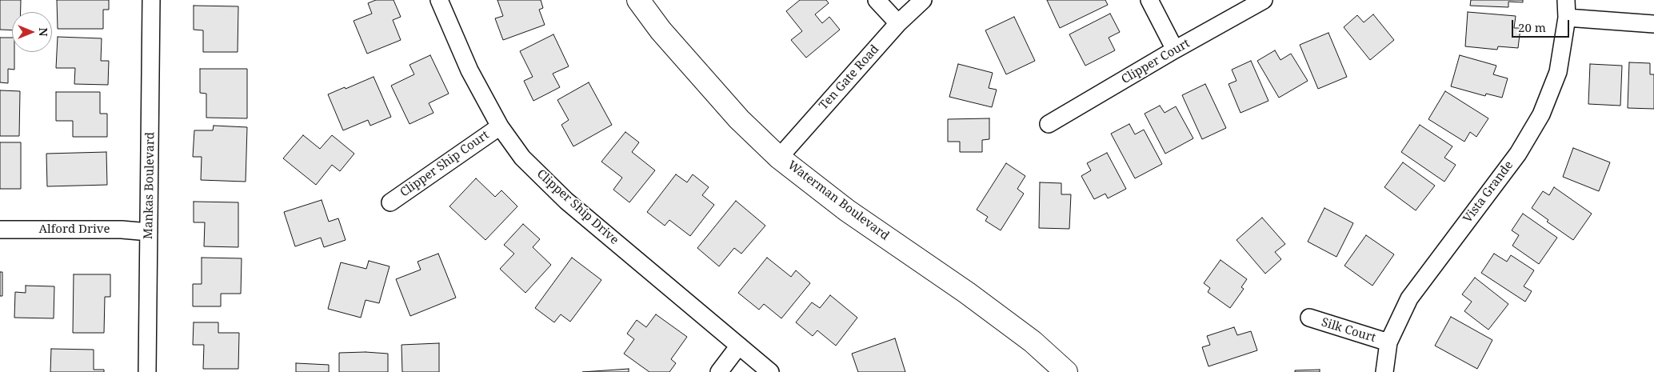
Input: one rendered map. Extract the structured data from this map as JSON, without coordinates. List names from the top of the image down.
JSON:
{
  "streets": {
    "main road": ["Waterman Boulevard"],
    "street": [
      "Clipper Court",
      "Ten Gate Road",
      "Clipper Ship Court",
      "Mankas Boulevard",
      "Vista Grande",
      "Clipper Ship Drive",
      "Alford Drive",
      "Silk Court"
    ]
  },
  "crossings": [
    ["Ten Gate Road", "Waterman Boulevard"],
    ["Clipper Ship Court", "Clipper Ship Drive"],
    ["Mankas Boulevard", "Alford Drive"],
    ["Vista Grande", "Silk Court"]
  ],
  "scale_bar": "20 m",
  "north": "right"
}
